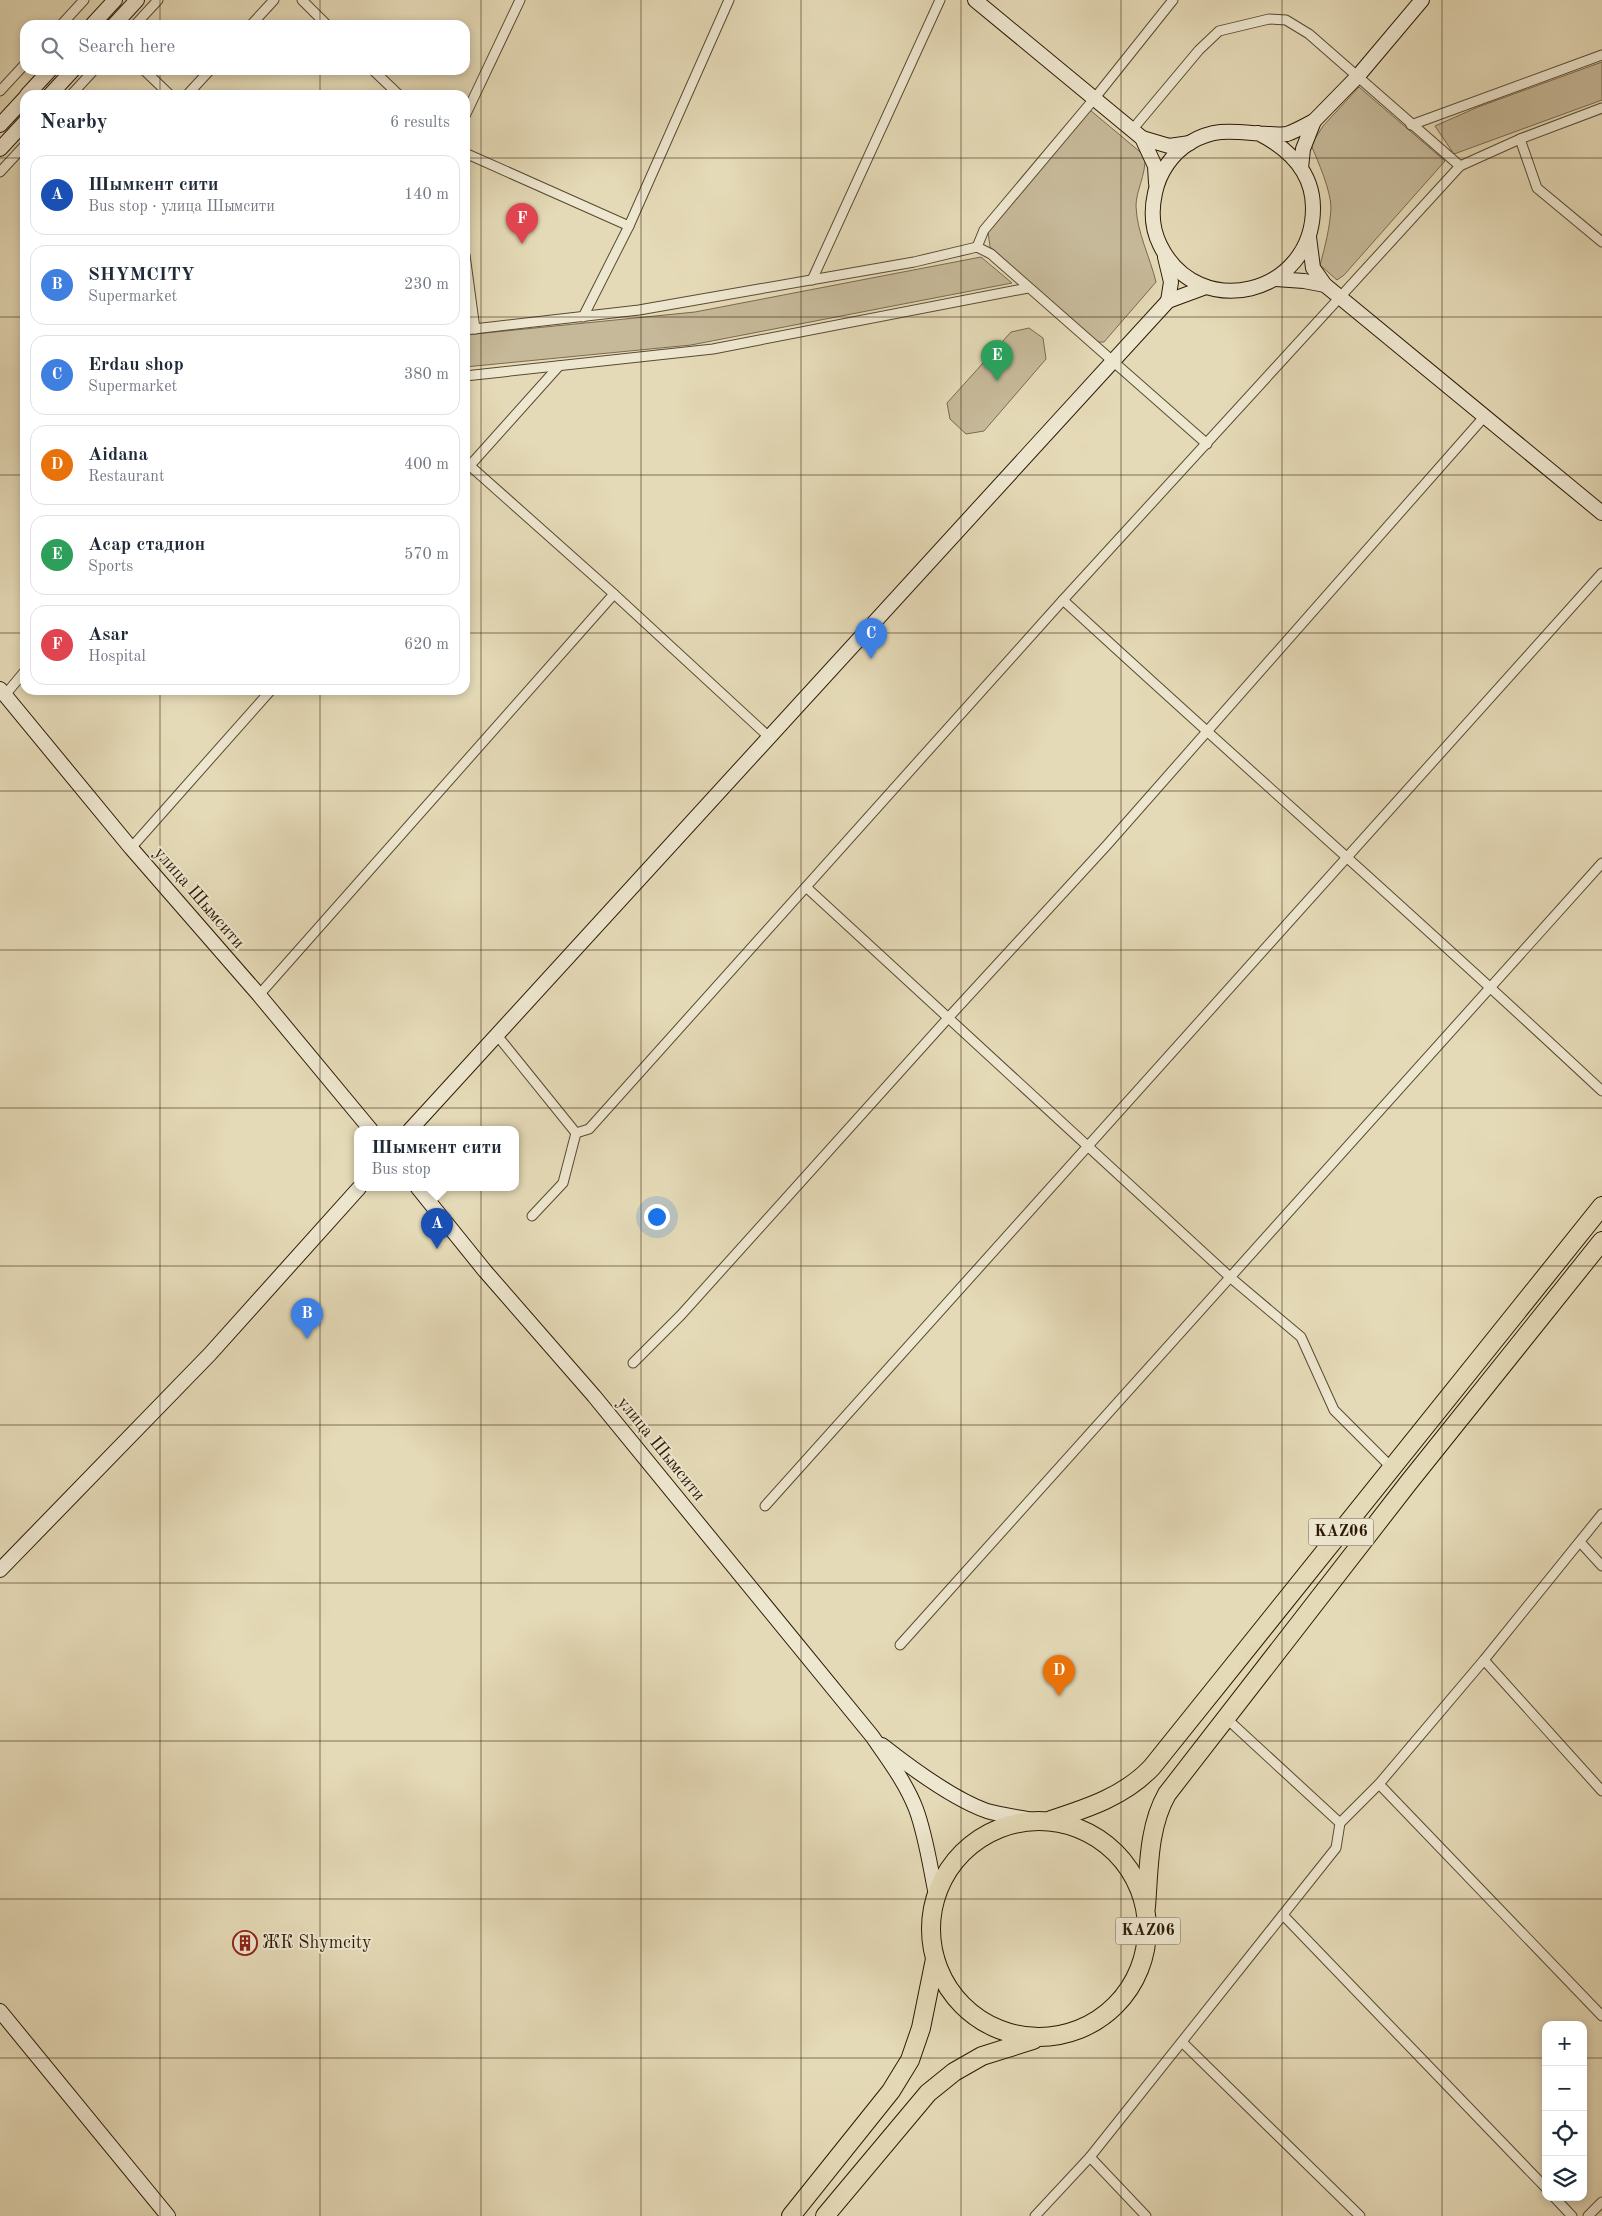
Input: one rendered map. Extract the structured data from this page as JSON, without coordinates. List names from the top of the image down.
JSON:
{
  "streets": {
    "highway": ["KАZ06"],
    "street": ["улица Шымсити"]
  },
  "crossings": [
    ["улица Шымсити", "KАZ06"]
  ],
  "places": {
    "building": ["ЖК Shymcity"]
  },
  "page": {
    "search": "Search here",
    "heading": ["Nearby", "6 results"],
    "list": [
      {
        "mark": "A",
        "name": "Шымкент сити",
        "note": "Bus stop · улица Шымсити",
        "value": "140 m"
      },
      {
        "mark": "B",
        "name": "SHYMCITY",
        "note": "Supermarket",
        "value": "230 m"
      },
      {
        "mark": "C",
        "name": "Erdau shop",
        "note": "Supermarket",
        "value": "380 m"
      },
      {
        "mark": "D",
        "name": "Aidana",
        "note": "Restaurant",
        "value": "400 m"
      },
      {
        "mark": "E",
        "name": "Асар стадион",
        "note": "Sports",
        "value": "570 m"
      },
      {
        "mark": "F",
        "name": "Asar",
        "note": "Hospital",
        "value": "620 m"
      }
    ],
    "pins": [
      "F",
      "E",
      "C",
      "A",
      "B",
      "D"
    ],
    "popup": ["Шымкент сити", "Bus stop"],
    "map_buttons": ["+", "−"]
  }
}
